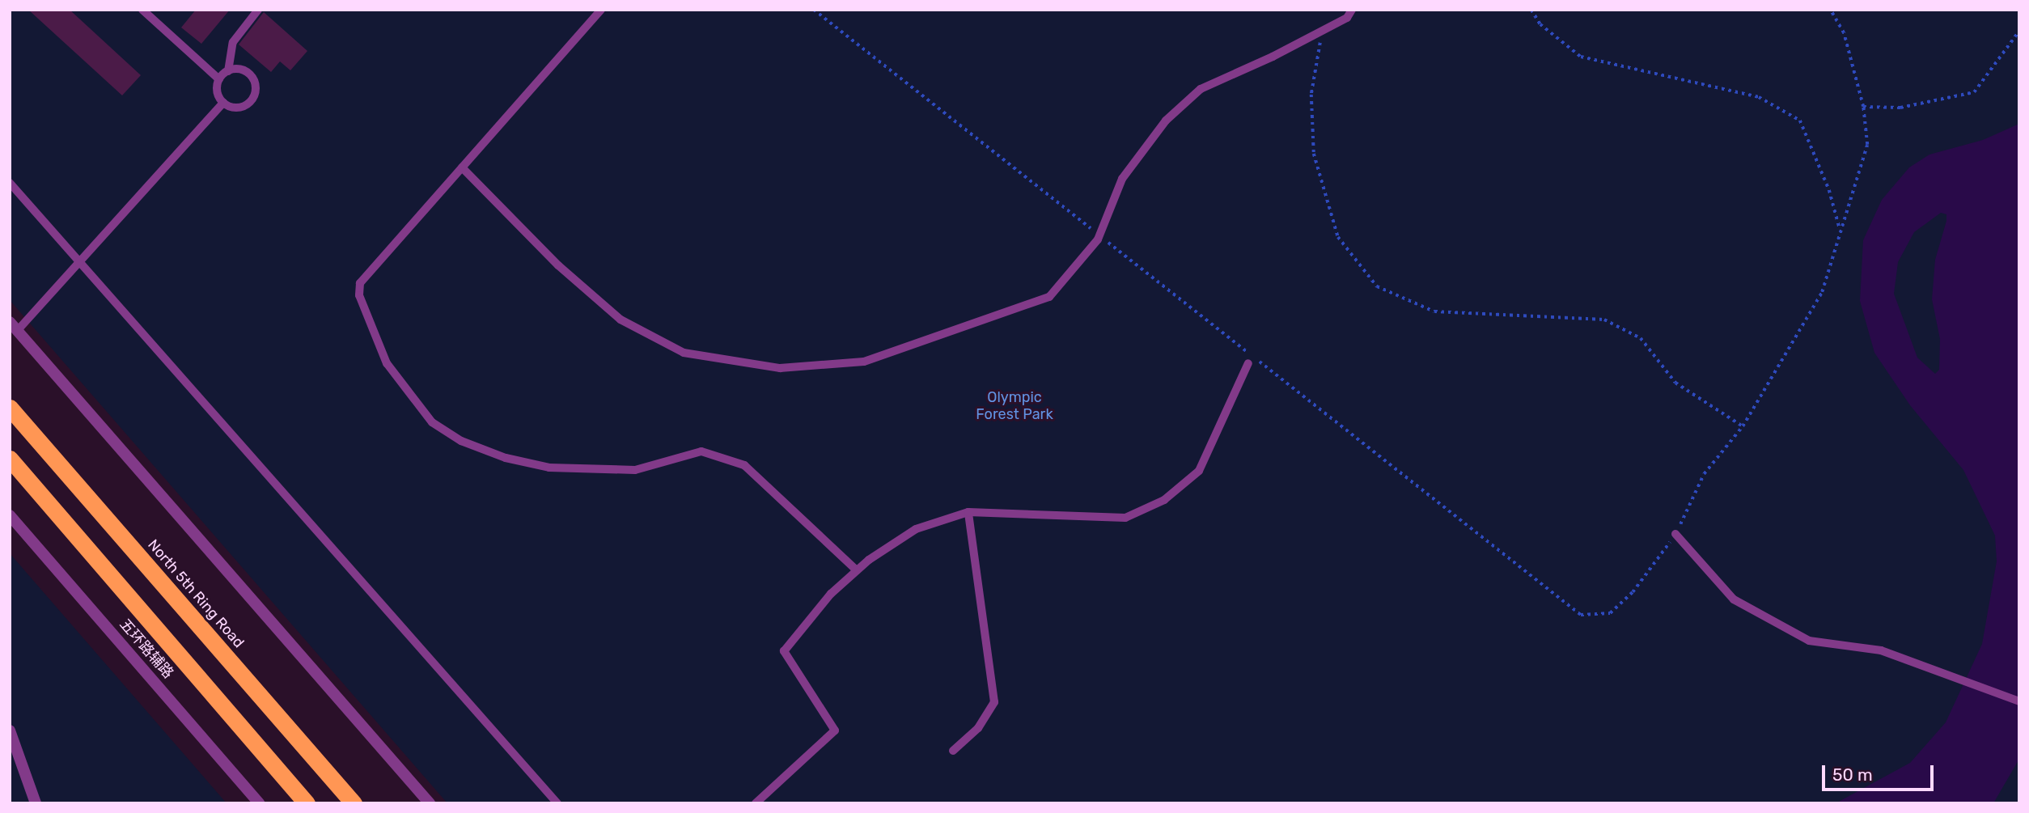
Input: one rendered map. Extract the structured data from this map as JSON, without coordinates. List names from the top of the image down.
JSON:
{
  "streets": {
    "highway": ["North 5th Ring Road"],
    "street": ["五环路辅路"]
  },
  "parks": ["Olympic Forest Park"],
  "scale_bar": "50 m"
}
